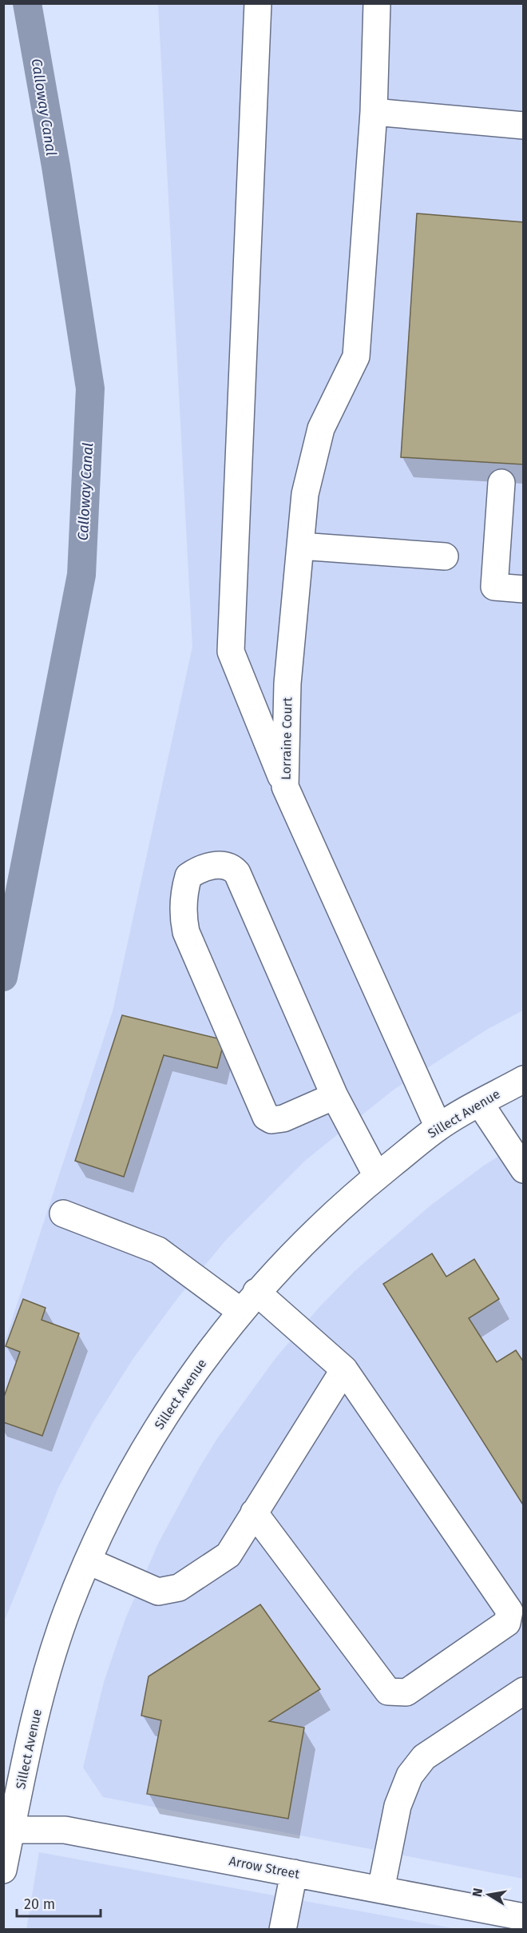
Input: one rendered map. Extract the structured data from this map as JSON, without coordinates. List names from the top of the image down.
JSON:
{
  "streets": {
    "street": ["Lorraine Court", "Sillect Avenue", "Arrow Street"]
  },
  "crossings": [
    ["Lorraine Court", "Sillect Avenue"],
    ["Sillect Avenue", "Arrow Street"]
  ],
  "water": ["Calloway Canal"],
  "scale_bar": "20 m",
  "north": "left"
}
